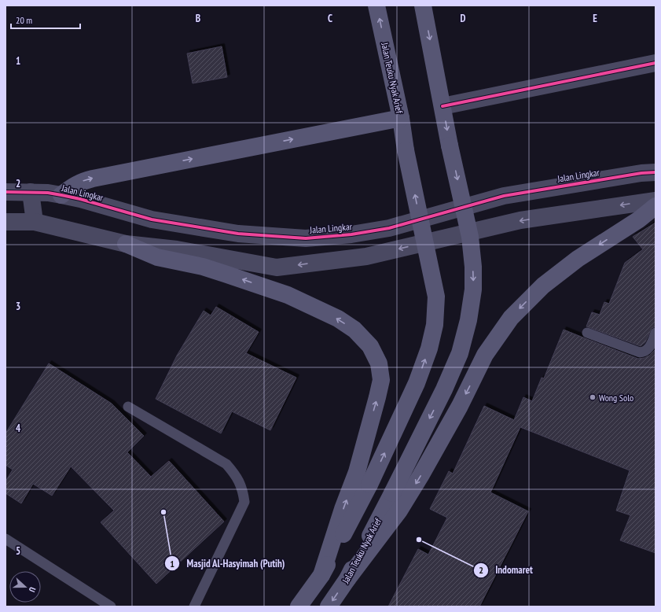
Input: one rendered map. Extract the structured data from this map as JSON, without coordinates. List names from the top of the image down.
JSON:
{
  "streets": {
    "main road": ["Jalan Teuku Nyak Arief"],
    "street": ["Jalan Lingkar"]
  },
  "places": ["Wong Solo", "Masjid Al-Hasyimah (Putih)", "Indomaret"],
  "scale_bar": "20 m",
  "north": "right",
  "grid": {
    "columns": [
      "B",
      "C",
      "D",
      "E"
    ],
    "rows": [
      "1",
      "2",
      "3",
      "4",
      "5"
    ]
  }
}
